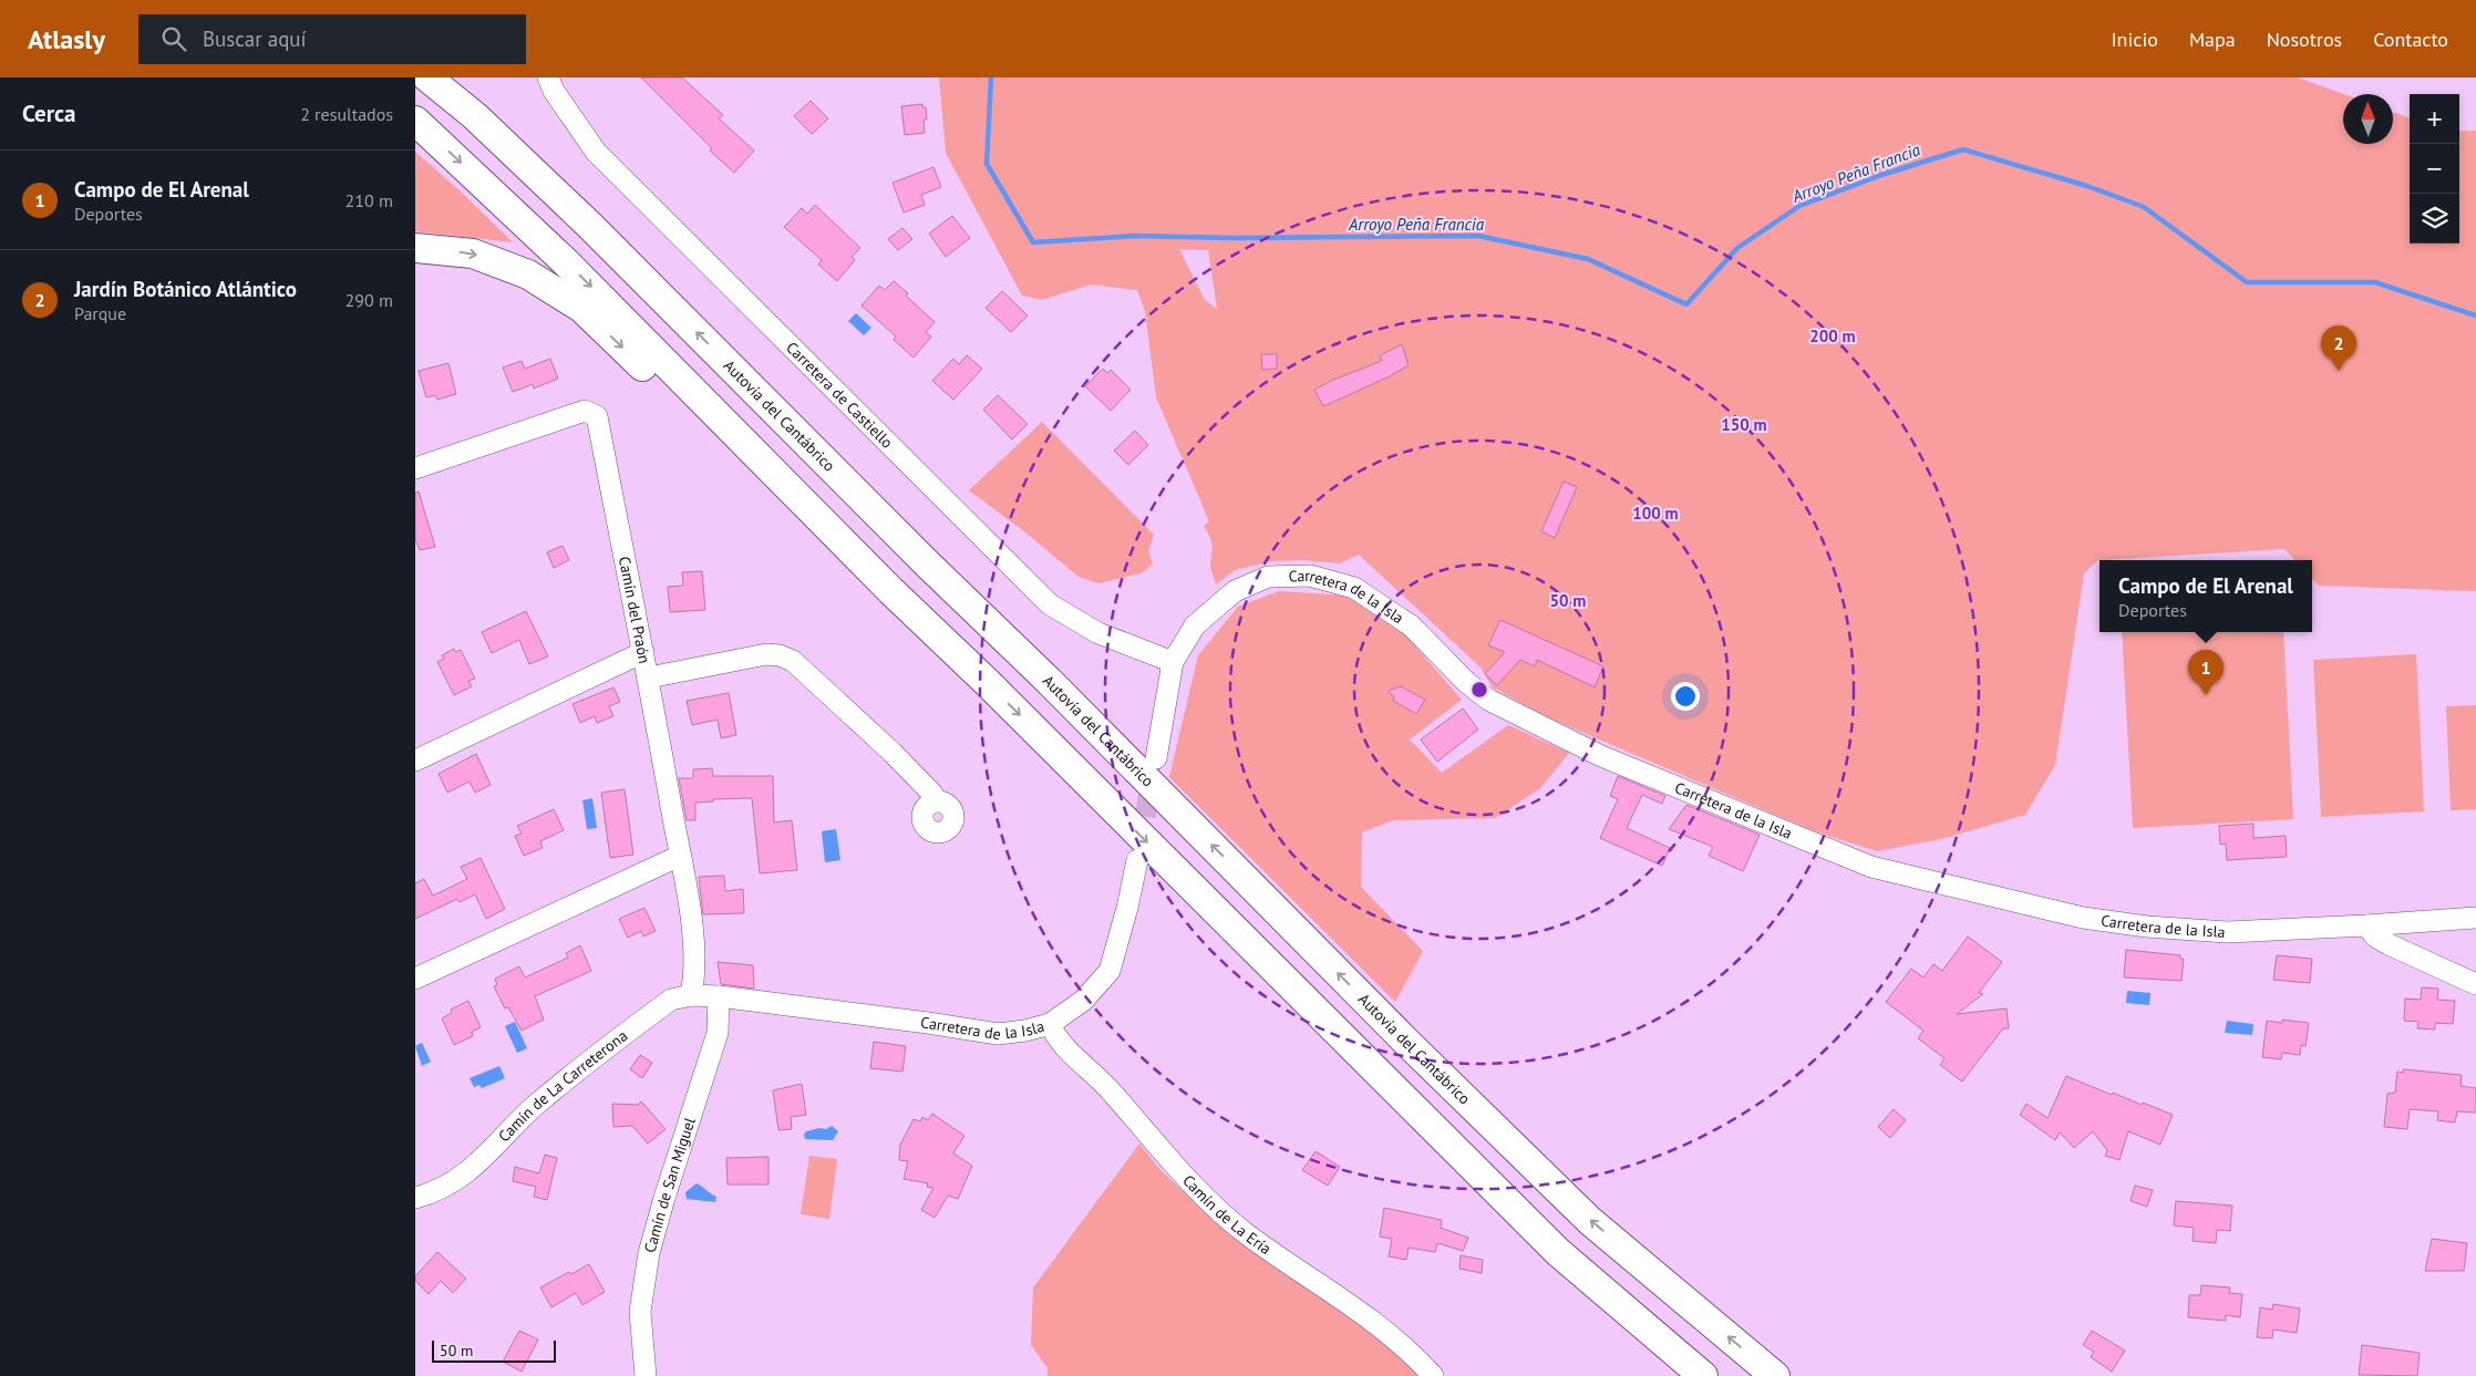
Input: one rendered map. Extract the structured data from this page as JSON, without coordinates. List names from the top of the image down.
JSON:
{
  "streets": {
    "highway": ["Autovía del Cantábrico"],
    "street": [
      "Carretera de Castiello",
      "Carretera de la Isla",
      "Camín del Praón",
      "Camín de La Carreterona",
      "Camín de San Miguel",
      "Camín de La Ería"
    ]
  },
  "crossings": [
    ["Carretera de Castiello", "Carretera de la Isla"],
    ["Carretera de la Isla", "Camín de La Carreterona"],
    ["Carretera de la Isla", "Camín de San Miguel"],
    ["Carretera de la Isla", "Camín de La Ería"],
    ["Camín del Praón", "Camín de La Carreterona"],
    ["Camín de La Carreterona", "Camín de San Miguel"]
  ],
  "water": ["Arroyo Peña Francia"],
  "scale_bar": "50 m",
  "north": "top",
  "page": {
    "header": "Atlasly",
    "search": "Buscar aquí",
    "nav": [
      "Inicio",
      "Mapa",
      "Nosotros",
      "Contacto"
    ],
    "heading": ["Cerca", "2 resultados"],
    "map_buttons": ["+", "−"],
    "list": [
      {
        "mark": "1",
        "name": "Campo de El Arenal",
        "note": "Deportes",
        "value": "210 m"
      },
      {
        "mark": "2",
        "name": "Jardín Botánico Atlántico",
        "note": "Parque",
        "value": "290 m"
      }
    ],
    "pins": ["2", "1"],
    "popup": ["Campo de El Arenal", "Deportes"],
    "scale": "50 m"
  },
  "rings": [
    "200 m",
    "150 m",
    "100 m",
    "50 m"
  ]
}
